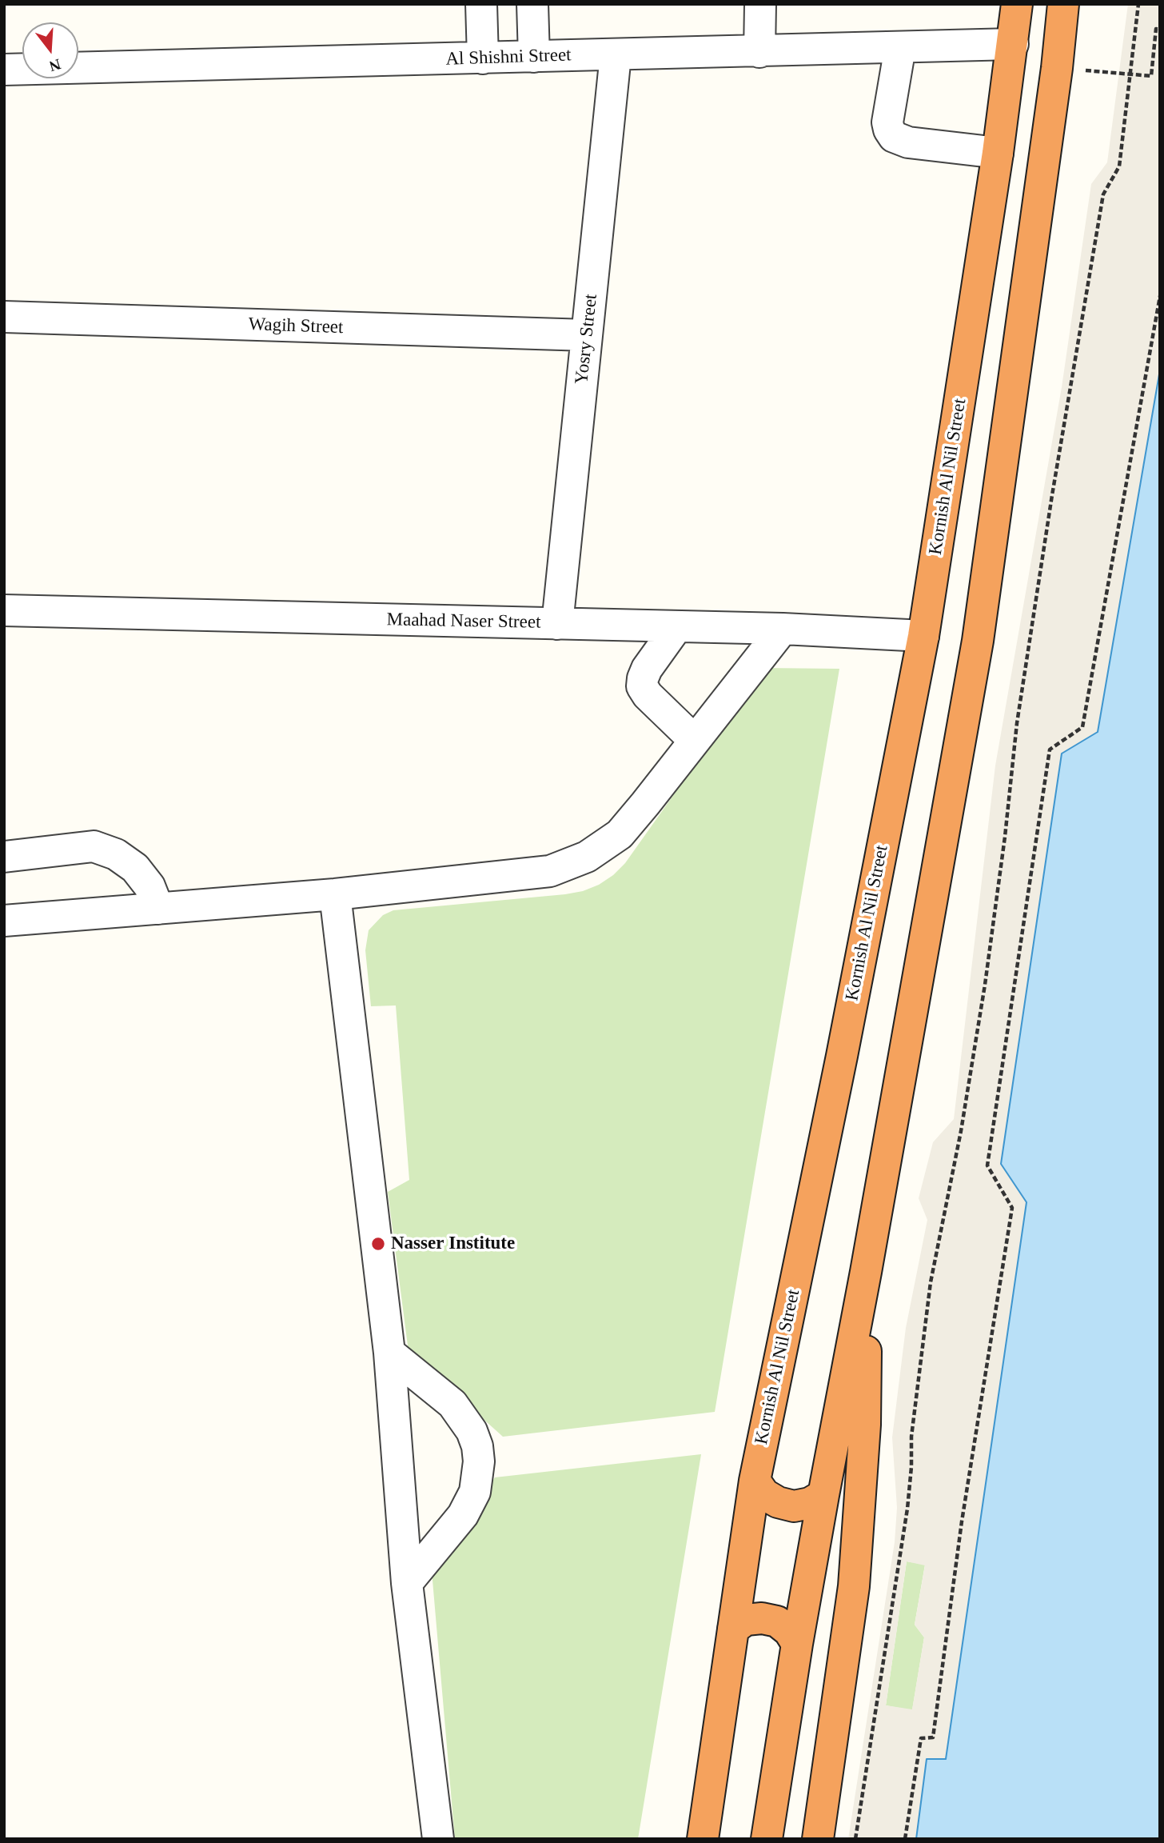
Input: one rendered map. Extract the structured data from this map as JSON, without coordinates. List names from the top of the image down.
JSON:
{
  "streets": {
    "highway": ["Kornish Al Nil Street"],
    "street": [
      "Al Shishni Street",
      "Wagih Street",
      "Yosry Street",
      "Maahad Naser Street"
    ]
  },
  "crossings": [
    ["Al Shishni Street", "Yosry Street"],
    ["Al Shishni Street", "Kornish Al Nil Street"],
    ["Wagih Street", "Yosry Street"],
    ["Yosry Street", "Maahad Naser Street"],
    ["Kornish Al Nil Street", "Maahad Naser Street"]
  ],
  "places": ["Nasser Institute"],
  "north": "bottom"
}
